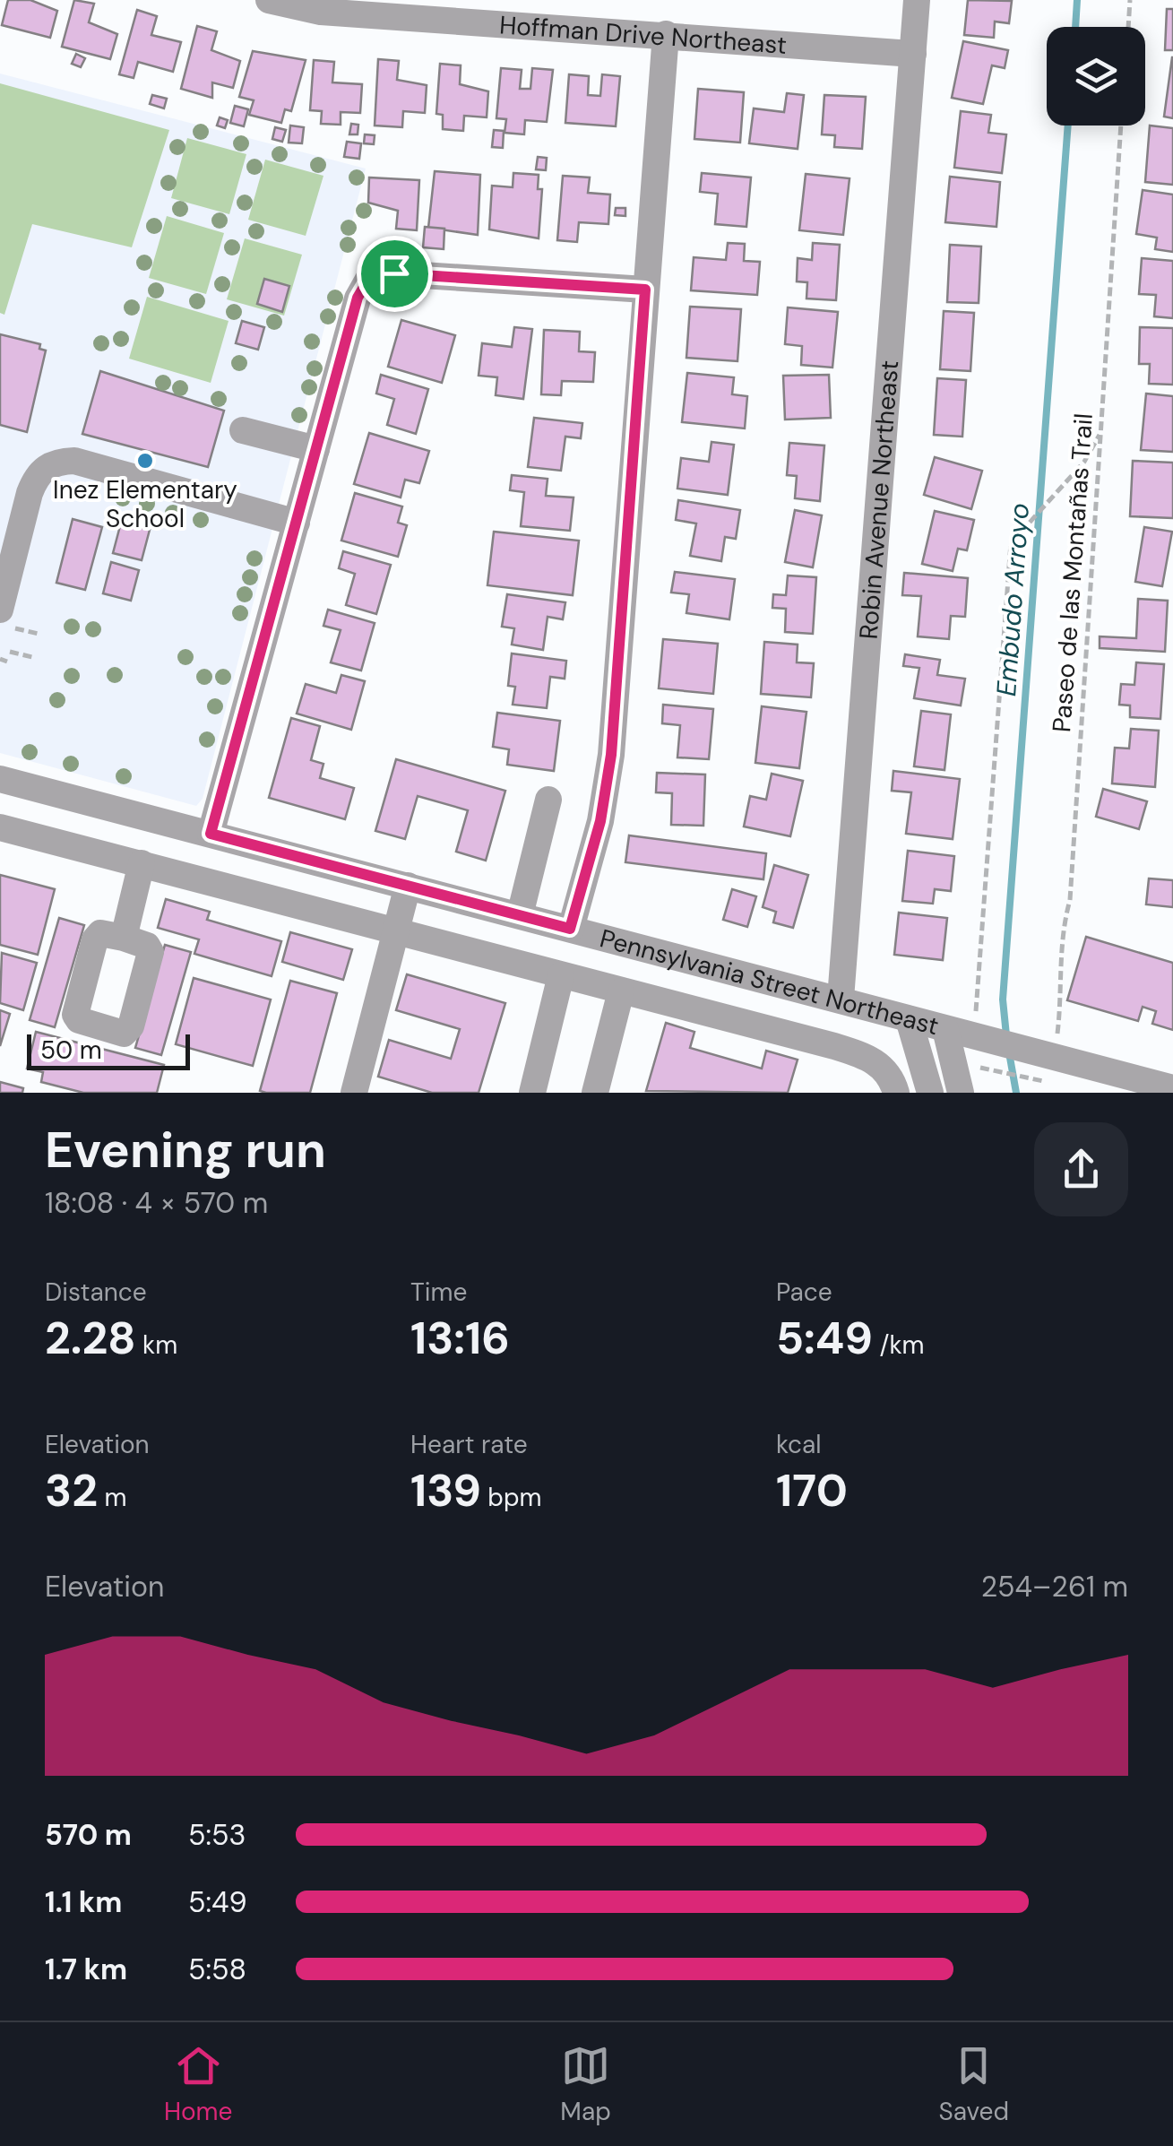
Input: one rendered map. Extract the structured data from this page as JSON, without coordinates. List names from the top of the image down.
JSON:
{
  "streets": {
    "street": ["Hoffman Drive Northeast", "Robin Avenue Northeast", "Pennsylvania Street Northeast"],
    "path": ["Paseo de las Montañas Trail"]
  },
  "crossings": [
    ["Hoffman Drive Northeast", "Robin Avenue Northeast"],
    ["Robin Avenue Northeast", "Pennsylvania Street Northeast"],
    ["Paseo de las Montañas Trail", "Pennsylvania Street Northeast"]
  ],
  "water": ["Embudo Arroyo"],
  "places": ["Inez Elementary School"],
  "scale_bar": "50 m",
  "page": {
    "scale": "50 m",
    "heading": ["Evening run", "18:08 · 4 × 570 m"],
    "stats": [
      ["Distance", "2.28 km"],
      ["Time", "13:16"],
      ["Pace", "5:49 /km"],
      ["Elevation", "32 m"],
      ["Heart rate", "139 bpm"],
      ["kcal", "170"]
    ],
    "chart": ["Elevation", "254–261 m"],
    "list": [
      {
        "name": "570 m",
        "note": "5:53"
      },
      {
        "name": "1.1 km",
        "note": "5:49"
      },
      {
        "name": "1.7 km",
        "note": "5:58"
      }
    ],
    "tabs": ["Home", "Map", "Saved"]
  }
}
